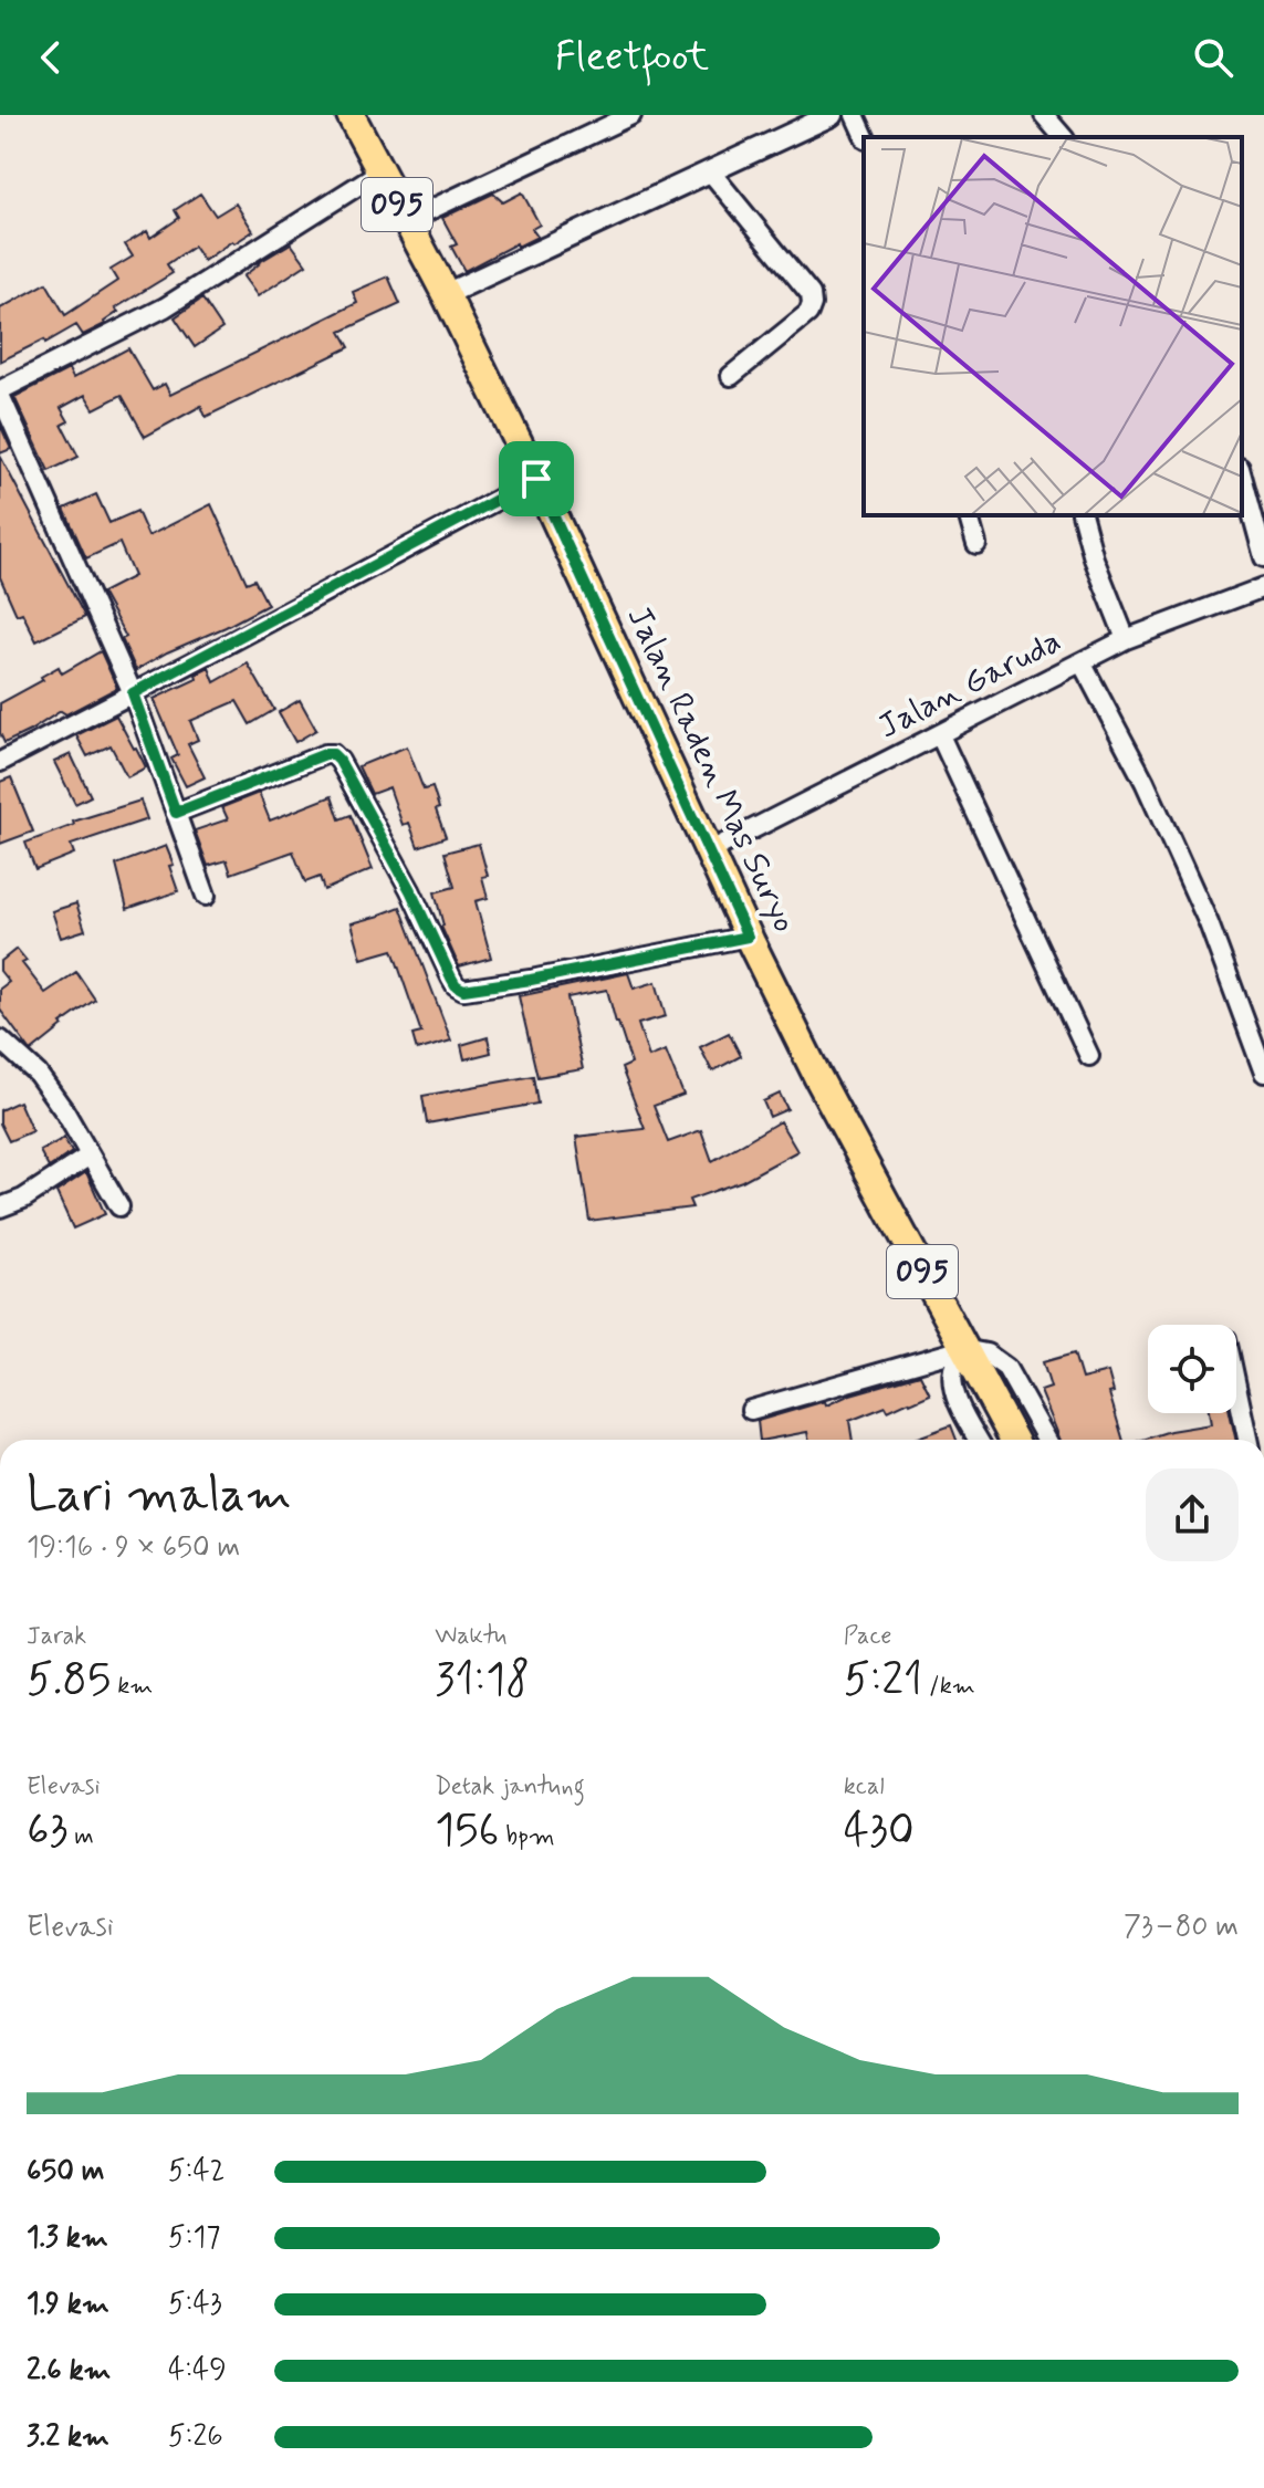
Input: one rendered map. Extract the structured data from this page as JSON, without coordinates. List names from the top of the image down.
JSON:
{
  "streets": {
    "main road": ["095", "Jalan Raden Mas Suryo"],
    "street": ["Jalan Garuda"]
  },
  "crossings": [
    ["Jalan Garuda", "Jalan Raden Mas Suryo"]
  ],
  "page": {
    "header": "Fleetfoot",
    "heading": ["Lari malam", "19:16 · 9 × 650 m"],
    "stats": [
      ["Jarak", "5.85 km"],
      ["Waktu", "31:18"],
      ["Pace", "5:21 /km"],
      ["Elevasi", "63 m"],
      ["Detak jantung", "156 bpm"],
      ["kcal", "430"]
    ],
    "chart": ["Elevasi", "73–80 m"],
    "list": [
      {
        "name": "650 m",
        "note": "5:42"
      },
      {
        "name": "1.3 km",
        "note": "5:17"
      },
      {
        "name": "1.9 km",
        "note": "5:43"
      },
      {
        "name": "2.6 km",
        "note": "4:49"
      },
      {
        "name": "3.2 km",
        "note": "5:26"
      }
    ]
  }
}
